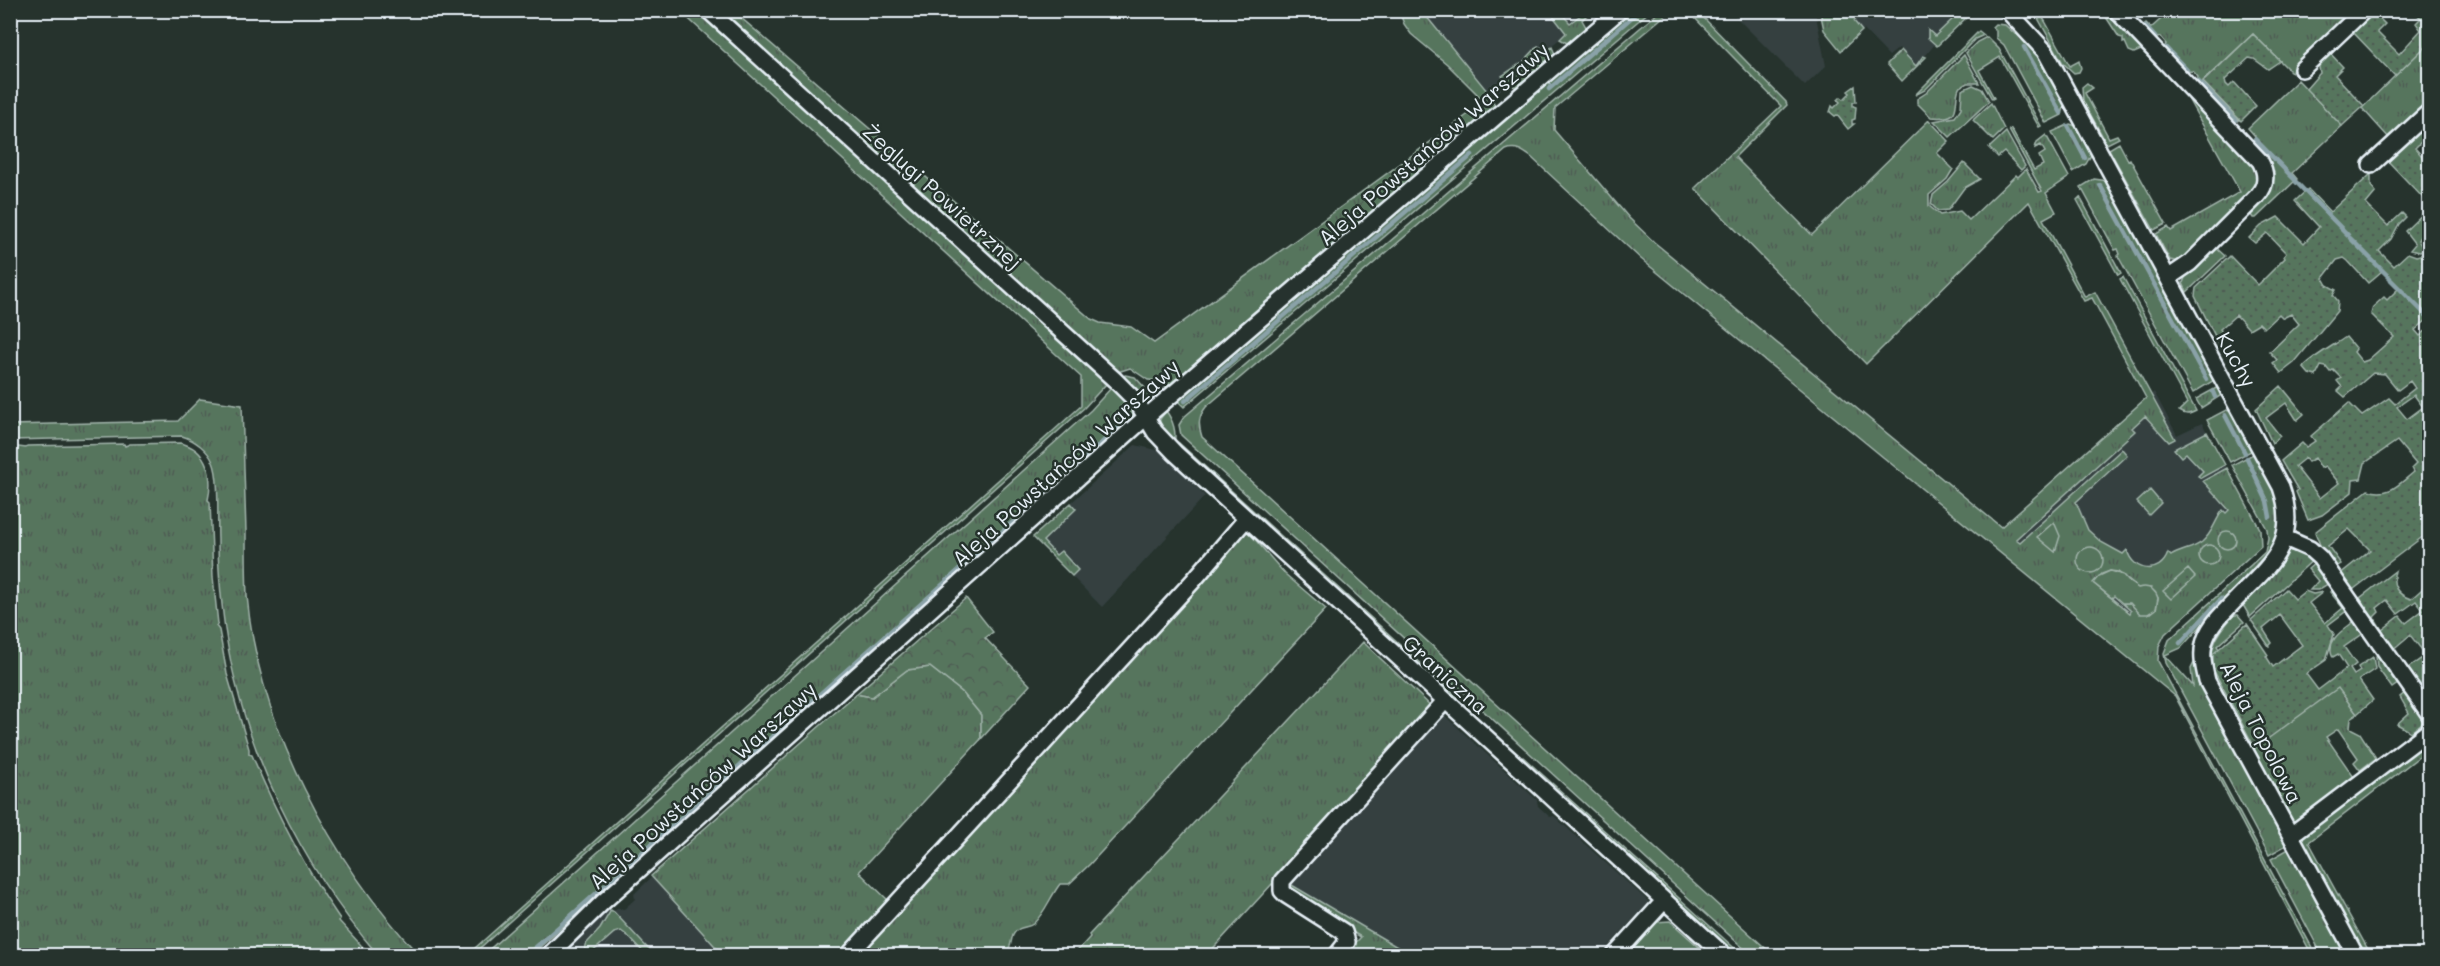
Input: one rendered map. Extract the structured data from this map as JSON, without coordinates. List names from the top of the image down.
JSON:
{
  "streets": {
    "street": [
      "Aleja Powstańców Warszawy",
      "Żeglugi Powietrznej",
      "Kuchy",
      "Graniczna",
      "Aleja Topolowa"
    ]
  },
  "crossings": [
    ["Aleja Powstańców Warszawy", "Żeglugi Powietrznej"],
    ["Aleja Powstańców Warszawy", "Graniczna"],
    ["Żeglugi Powietrznej", "Graniczna"],
    ["Kuchy", "Aleja Topolowa"]
  ]
}
